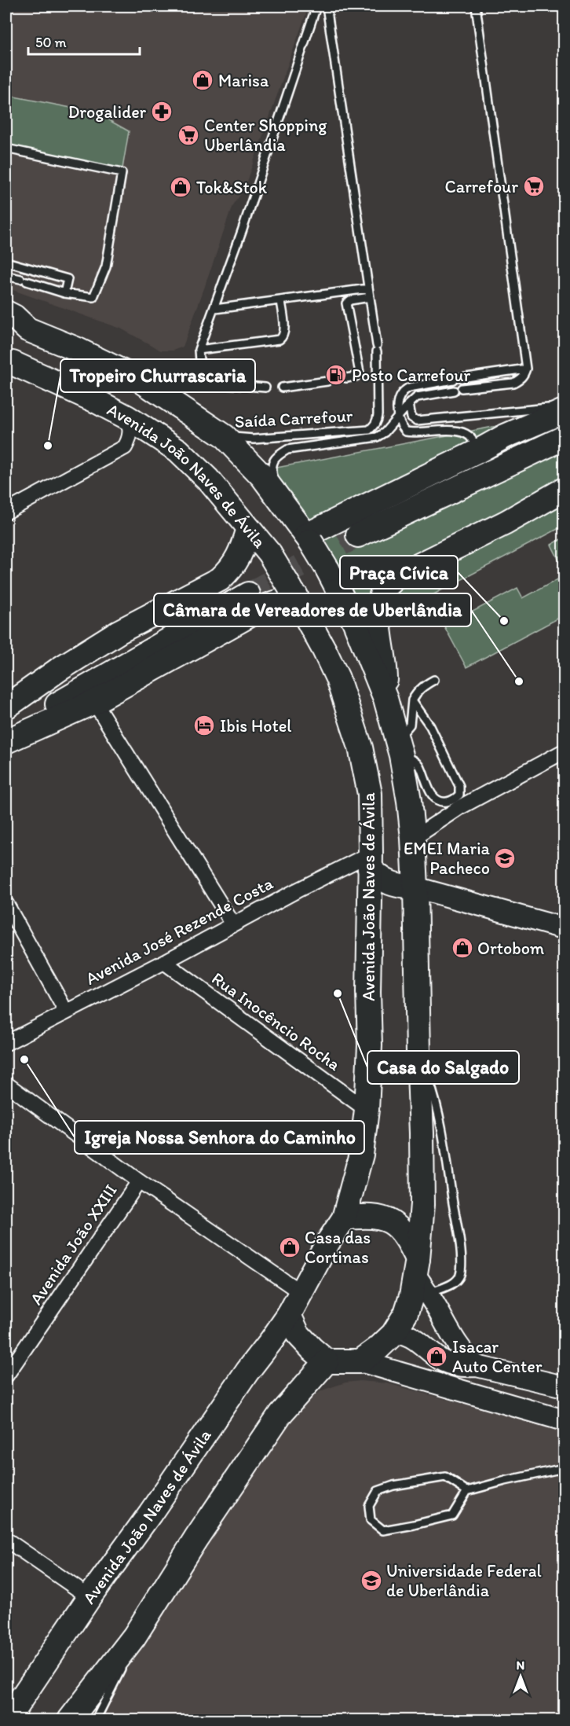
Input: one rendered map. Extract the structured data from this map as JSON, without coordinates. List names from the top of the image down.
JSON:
{
  "streets": {
    "main road": ["Avenida João Naves de Ávila"],
    "street": ["Avenida José Rezende Costa", "Rua Inocêncio Rocha", "Avenida João XXIII"],
    "lane": ["Saída Carrefour"]
  },
  "crossings": [
    ["Avenida João Naves de Ávila", "Avenida José Rezende Costa"],
    ["Avenida João Naves de Ávila", "Rua Inocêncio Rocha"],
    ["Avenida José Rezende Costa", "Rua Inocêncio Rocha"]
  ],
  "places": {
    "shop": [
      "Marisa",
      "Tok&Stok",
      "Ortobom",
      "Casa das Cortinas",
      "Isacar Auto Center"
    ],
    "pharmacy": ["Drogalider"],
    "supermarket": ["Center Shopping Uberlândia", "Carrefour"],
    "fuel station": ["Posto Carrefour"],
    "other": [
      "Tropeiro Churrascaria",
      "Praça Cívica",
      "Câmara de Vereadores de Uberlândia",
      "Casa do Salgado",
      "Igreja Nossa Senhora do Caminho"
    ],
    "hotel": ["Ibis Hotel"],
    "school or university": ["EMEI Maria Pacheco", "Universidade Federal de Uberlândia"]
  },
  "scale_bar": "50 m",
  "north": "top"
}
